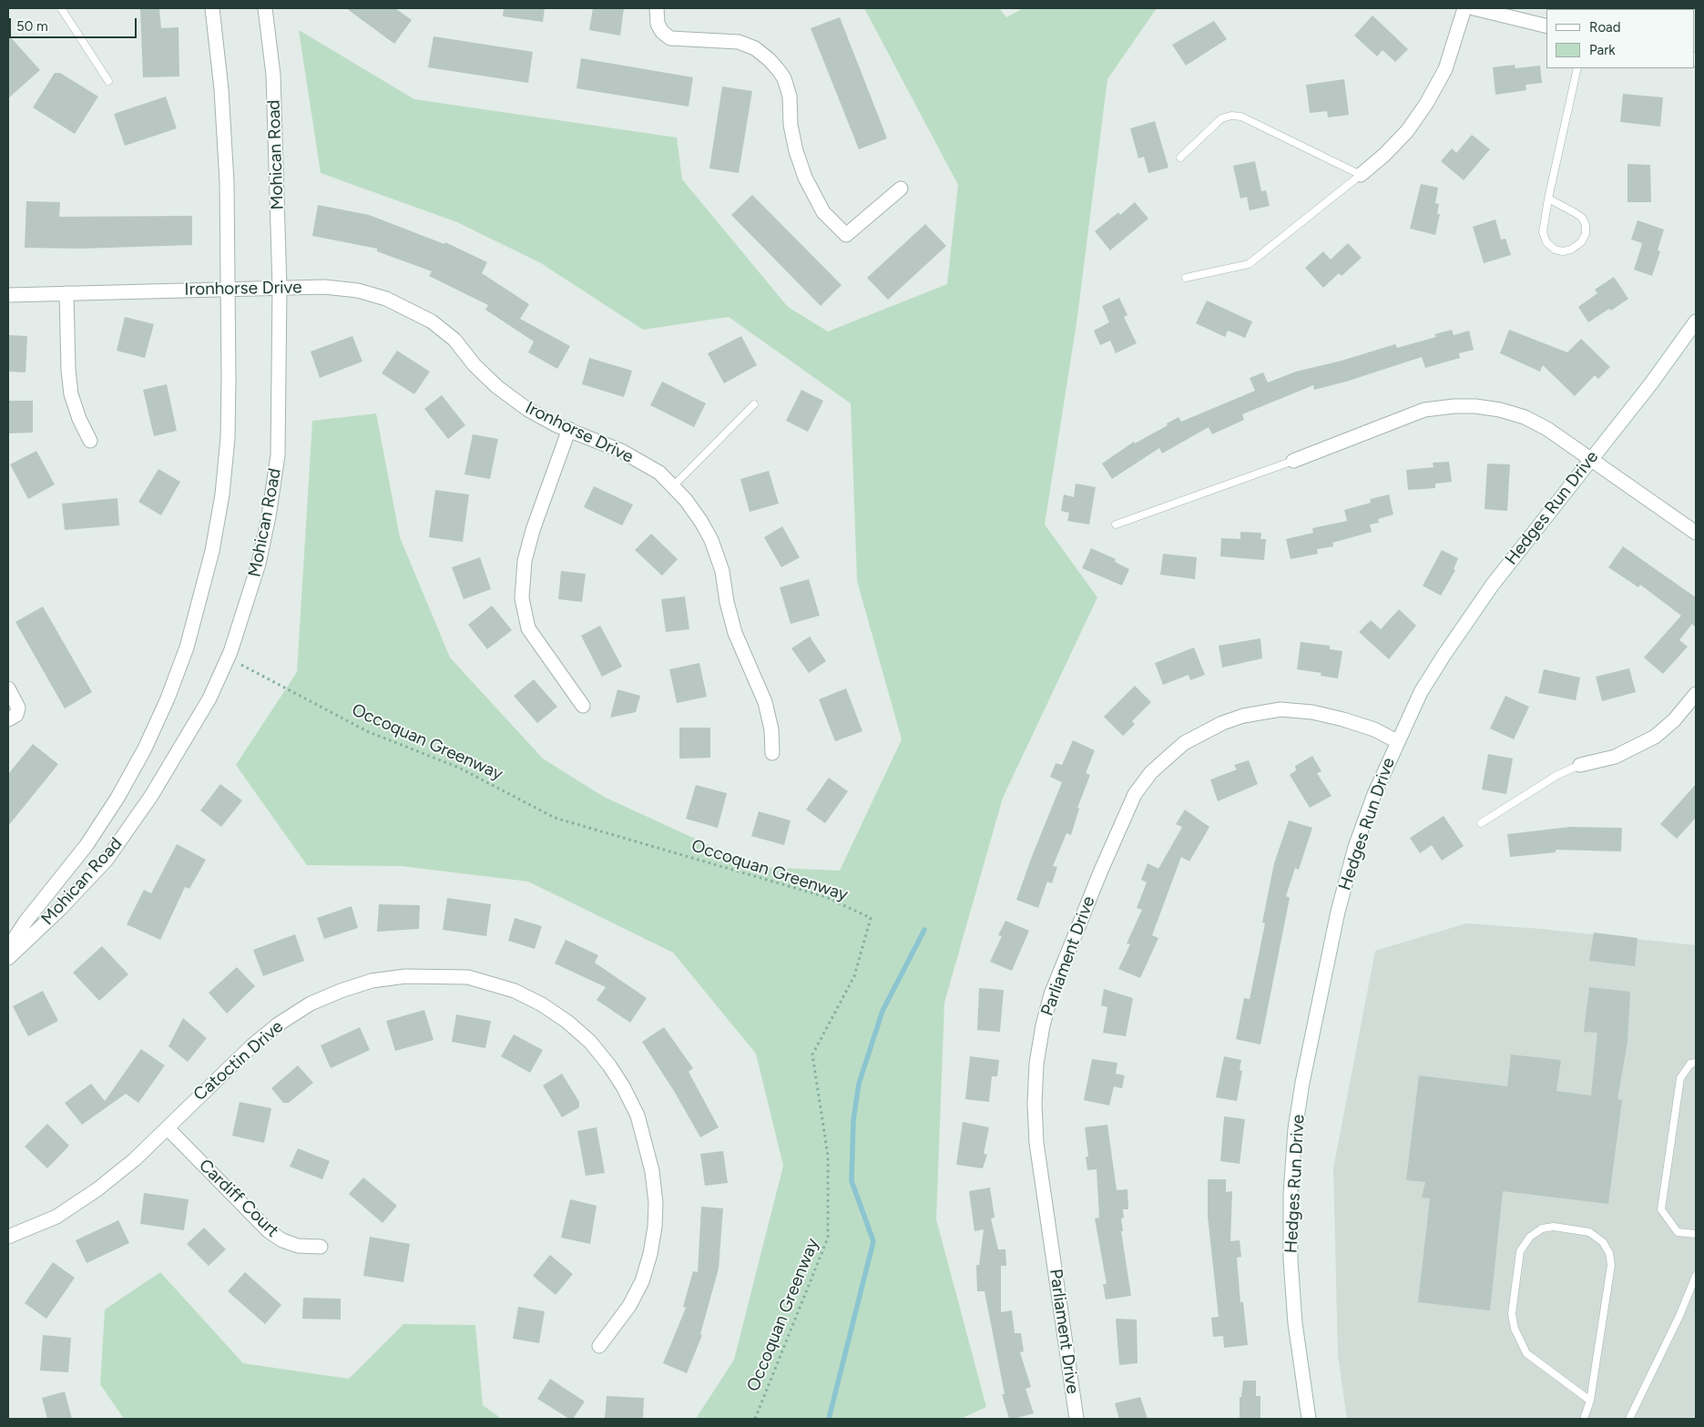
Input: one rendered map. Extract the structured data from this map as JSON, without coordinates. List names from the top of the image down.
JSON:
{
  "streets": {
    "street": [
      "Mohican Road",
      "Ironhorse Drive",
      "Hedges Run Drive",
      "Parliament Drive",
      "Catoctin Drive",
      "Cardiff Court"
    ],
    "path": ["Occoquan Greenway"]
  },
  "crossings": [
    ["Mohican Road", "Ironhorse Drive"],
    ["Mohican Road", "Occoquan Greenway"],
    ["Hedges Run Drive", "Parliament Drive"],
    ["Catoctin Drive", "Cardiff Court"]
  ],
  "legend": ["Road", "Park"],
  "scale_bar": "50 m"
}
